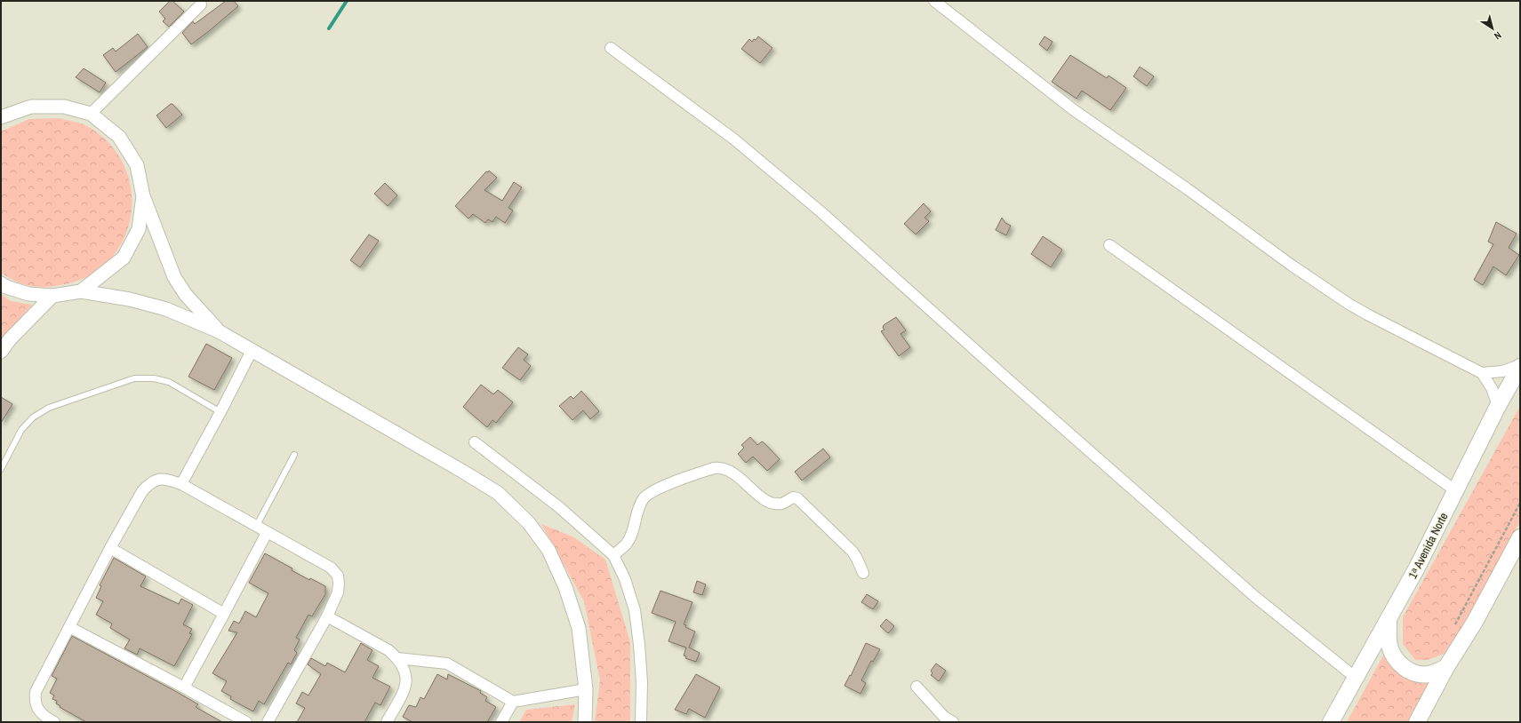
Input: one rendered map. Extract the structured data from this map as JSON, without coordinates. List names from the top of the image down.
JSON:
{
  "streets": {
    "main road": ["1ᵃ Avenida Norte"]
  },
  "north": "bottom right"
}
